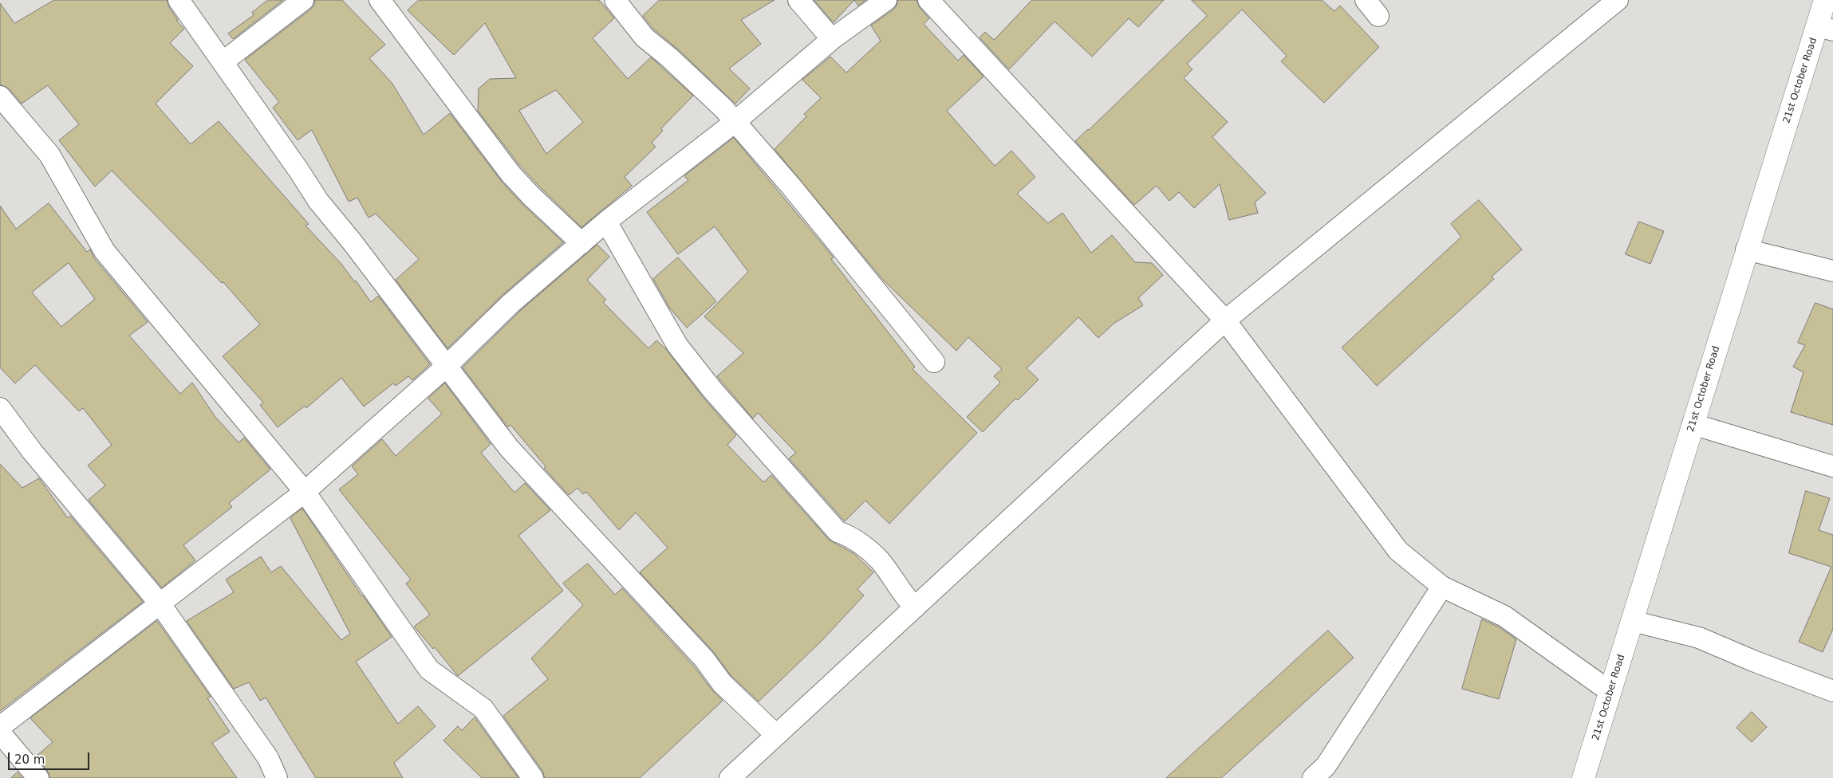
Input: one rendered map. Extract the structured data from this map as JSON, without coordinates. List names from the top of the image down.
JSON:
{
  "streets": {
    "main road": ["21st October Road"]
  },
  "scale_bar": "20 m"
}
